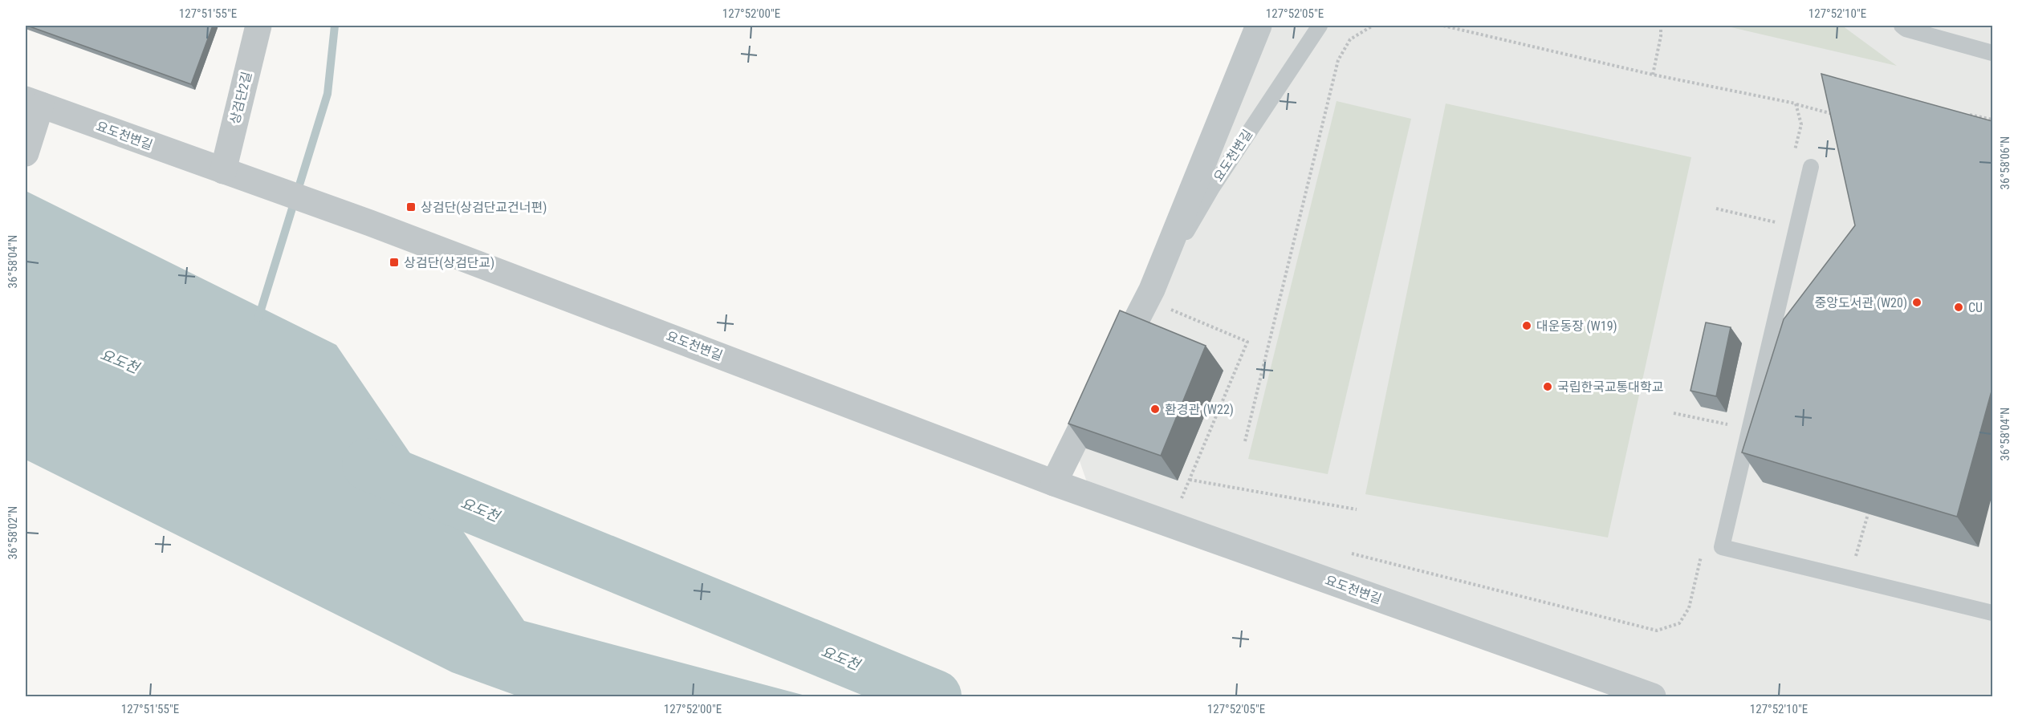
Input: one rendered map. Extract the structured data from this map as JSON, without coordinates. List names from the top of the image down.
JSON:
{
  "streets": {
    "street": ["상검단2길", "요도천변길"]
  },
  "crossings": [
    ["상검단2길", "요도천변길"]
  ],
  "water": ["요도천"],
  "places": {
    "transit": ["상검단(상검단교건너편)", "상검단(상검단교)"],
    "other": [
      "중앙도서관 (W20)",
      "CU",
      "대운동장 (W19)",
      "국립한국교통대학교",
      "환경관 (W22)"
    ]
  },
  "coordinates": [
    "127°51'55\"E",
    "127°52'00\"E",
    "127°52'05\"E",
    "127°52'10\"E",
    "36°58'06\"N",
    "36°58'04\"N",
    "36°58'02\"N"
  ]
}
